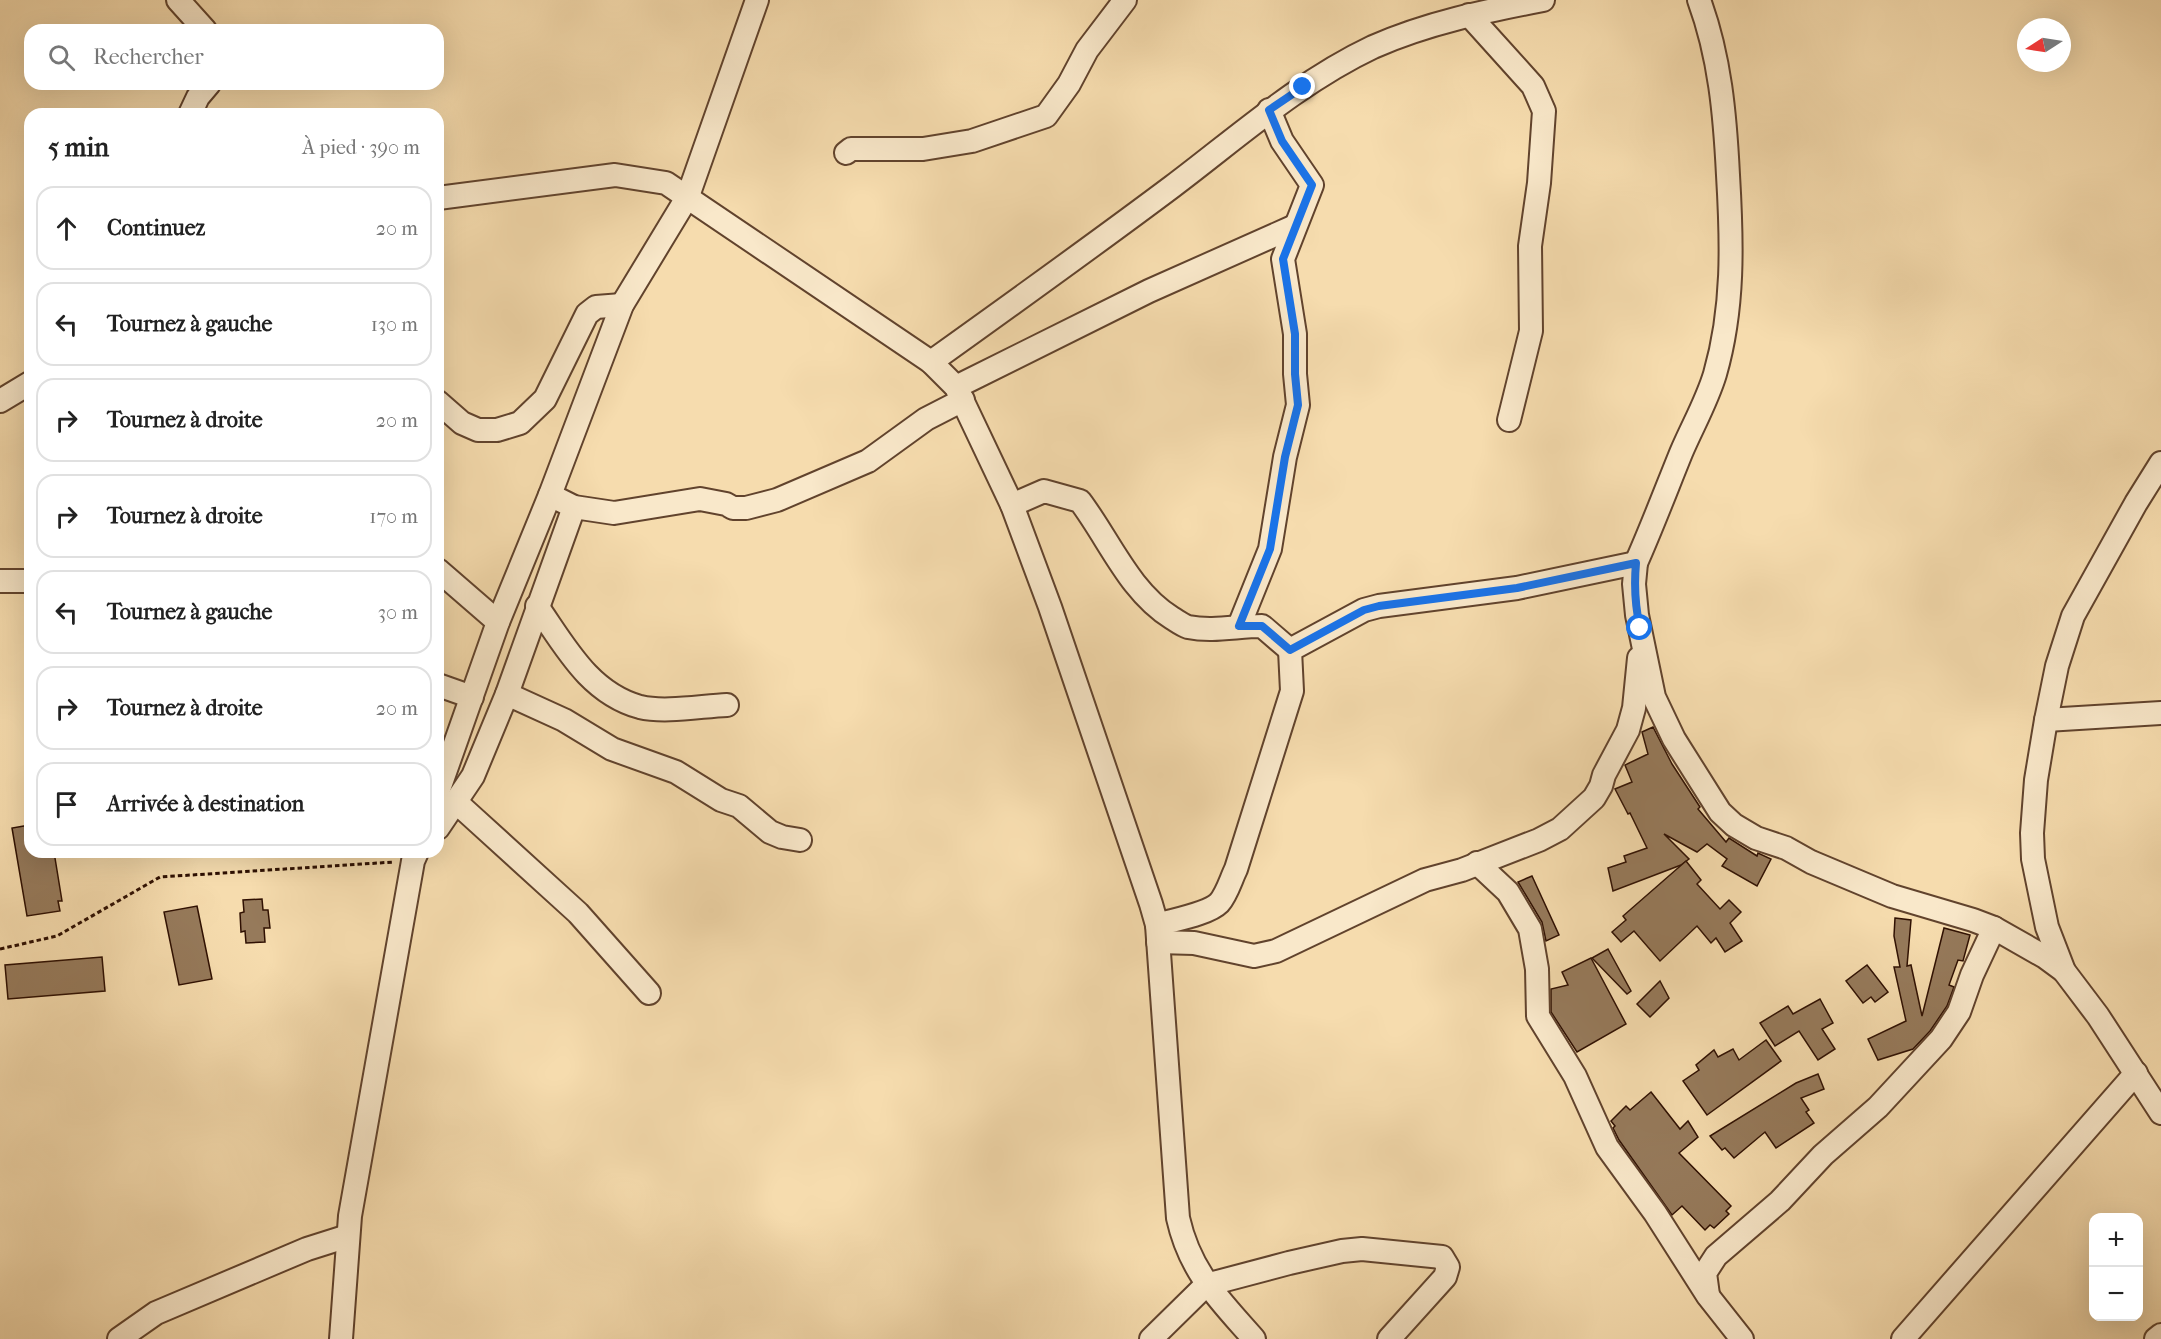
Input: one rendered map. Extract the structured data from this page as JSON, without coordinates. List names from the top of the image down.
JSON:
{
  "north": "left",
  "page": {
    "search": "Rechercher",
    "heading": ["5 min", "À pied · 390 m"],
    "list": [
      ["Continuez", "20 m"],
      ["Tournez à gauche", "130 m"],
      ["Tournez à droite", "20 m"],
      ["Tournez à droite", "170 m"],
      ["Tournez à gauche", "30 m"],
      ["Tournez à droite", "20 m"],
      "Arrivée à destination"
    ],
    "map_buttons": ["+", "−"]
  }
}
